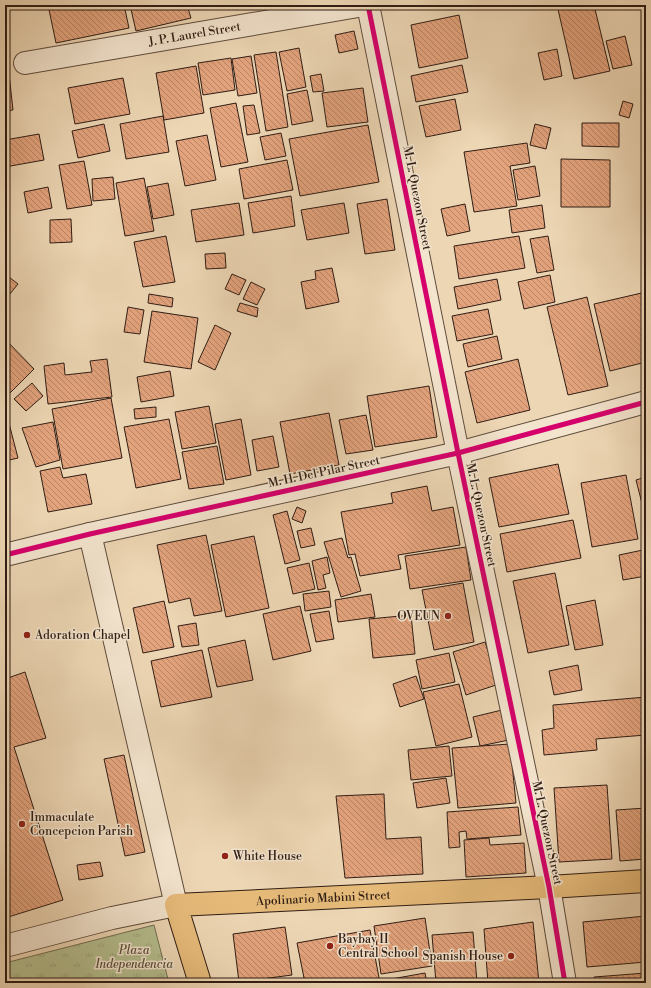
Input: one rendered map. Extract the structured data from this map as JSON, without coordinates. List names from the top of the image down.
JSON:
{
  "streets": {
    "main road": ["Apolinario Mabini Street"],
    "street": ["J. P. Laurel Street", "M. L. Quezon Street", "M. H. Del Pilar Street"]
  },
  "crossings": [
    ["M. L. Quezon Street", "M. H. Del Pilar Street"],
    ["M. L. Quezon Street", "Apolinario Mabini Street"]
  ],
  "parks": ["Plaza Independencia"],
  "places": [
    "OVEUN",
    "Adoration Chapel",
    "Immaculate Concepcion Parish",
    "White House",
    "Baybay II Central School",
    "Spanish House"
  ]
}
